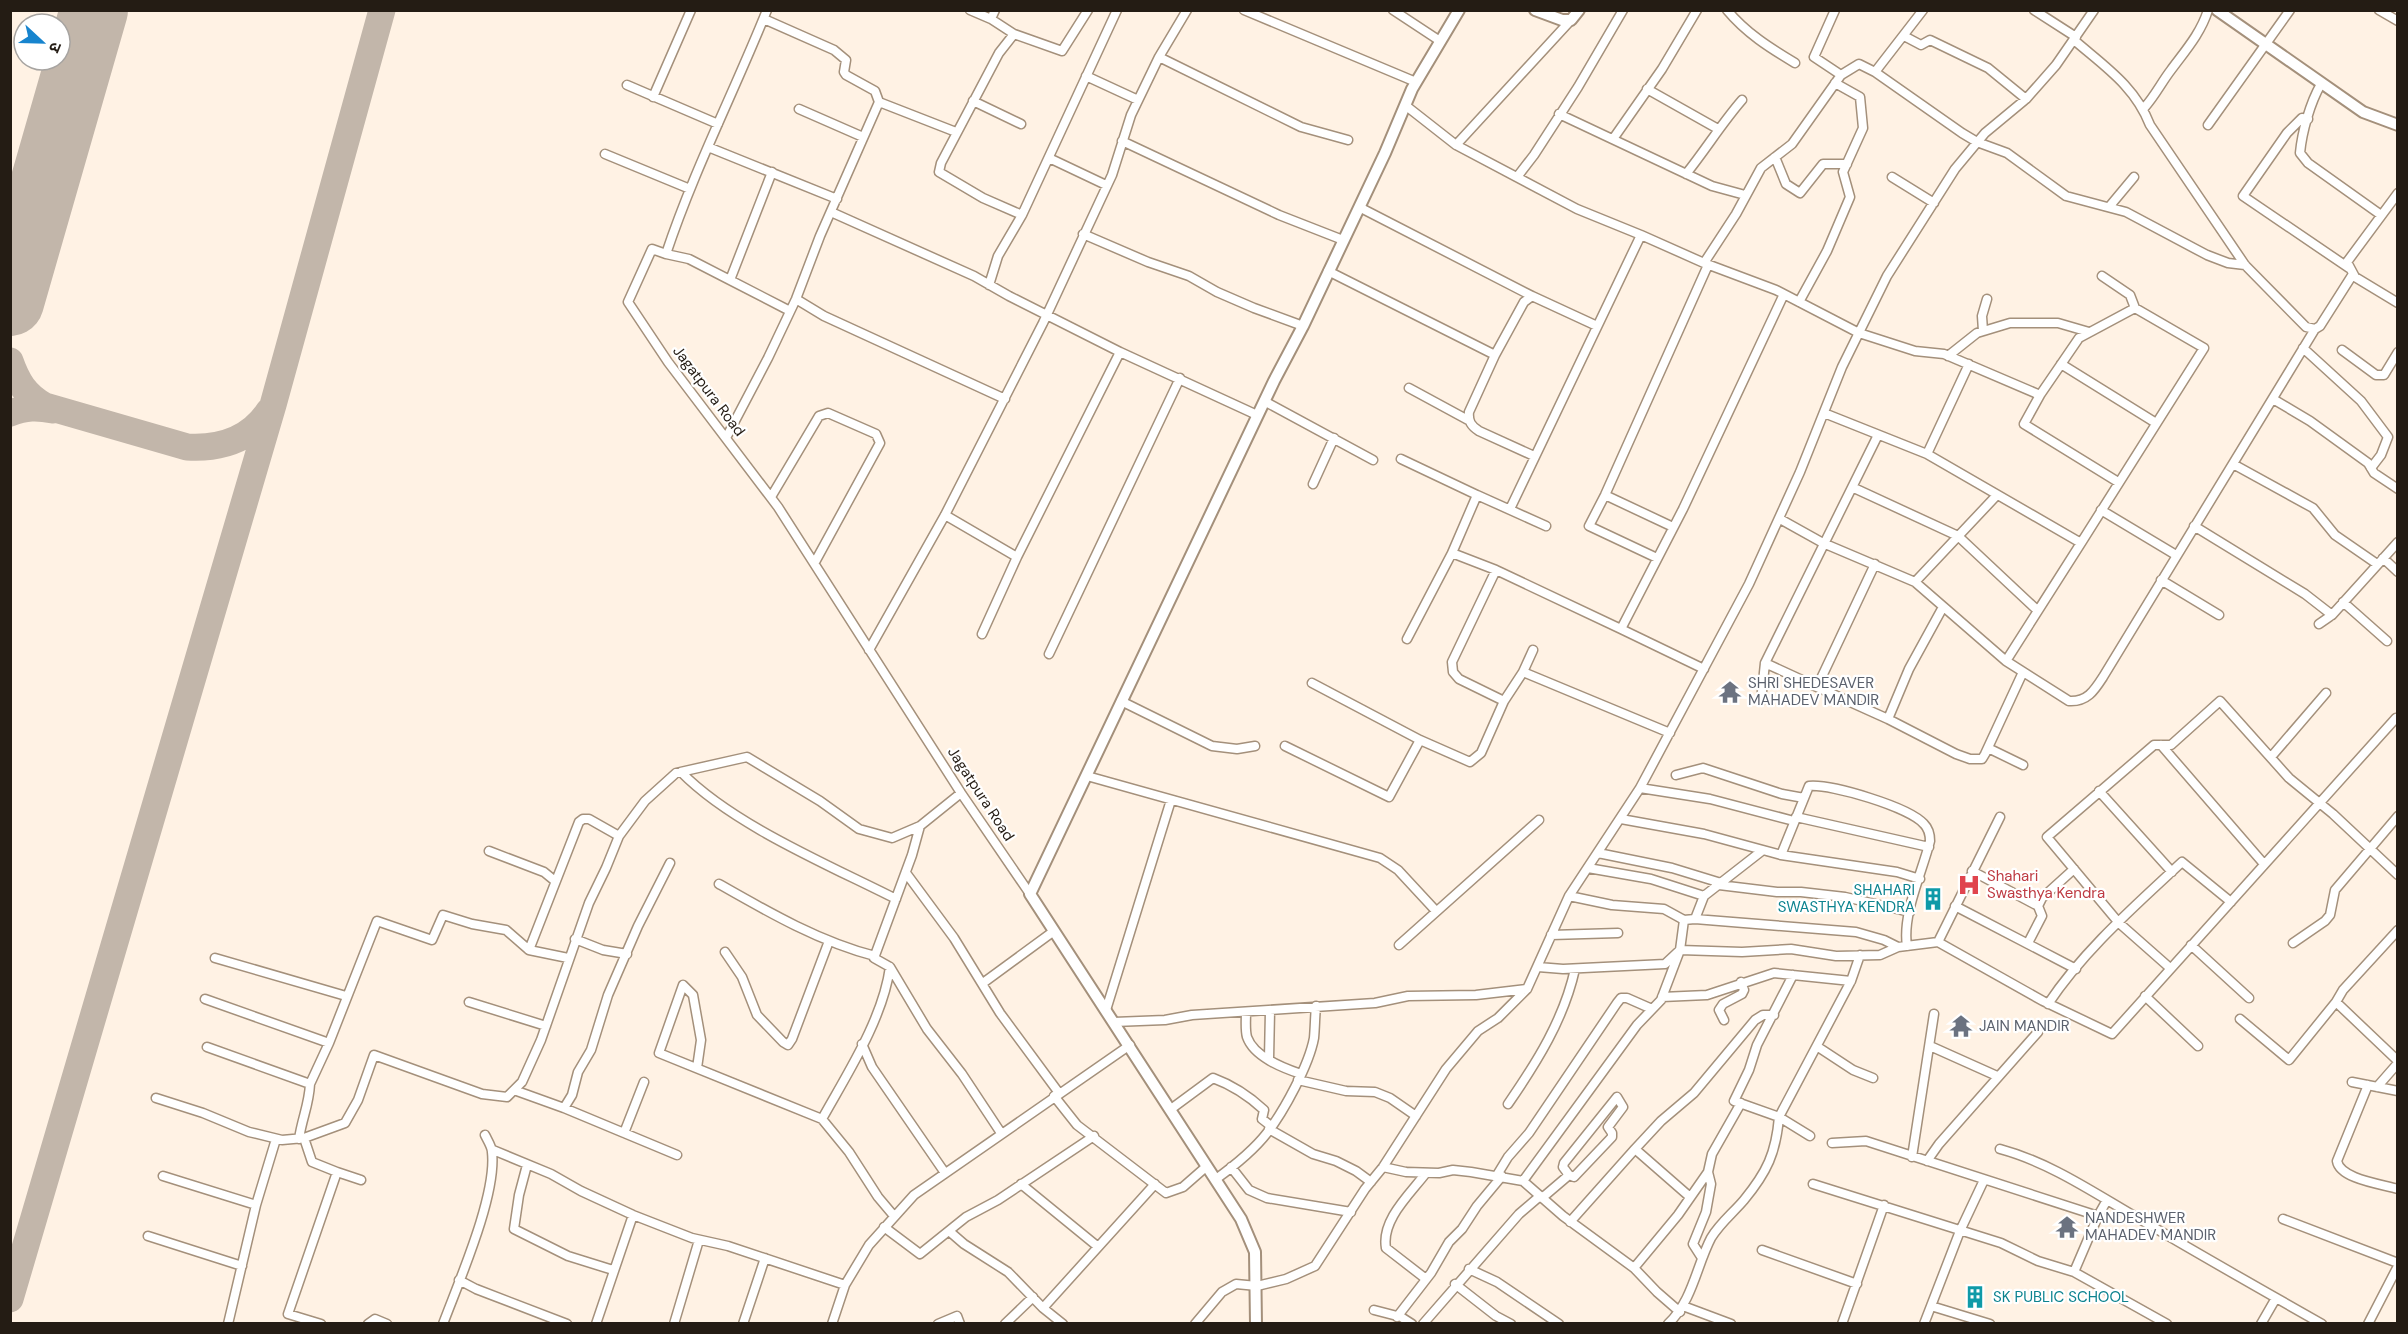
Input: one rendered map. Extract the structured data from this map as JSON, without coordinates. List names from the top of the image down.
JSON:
{
  "streets": {
    "street": ["Jagatpura Road"]
  },
  "places": {
    "temple": ["SHRI SHEDESAVER MAHADEV MANDIR", "JAIN MANDIR", "NANDESHWER MAHADEV MANDIR"],
    "hospital": ["Shahari Swasthya Kendra"],
    "building": ["SHAHARI SWASTHYA KENDRA", "SK PUBLIC SCHOOL"]
  },
  "north": "right"
}
